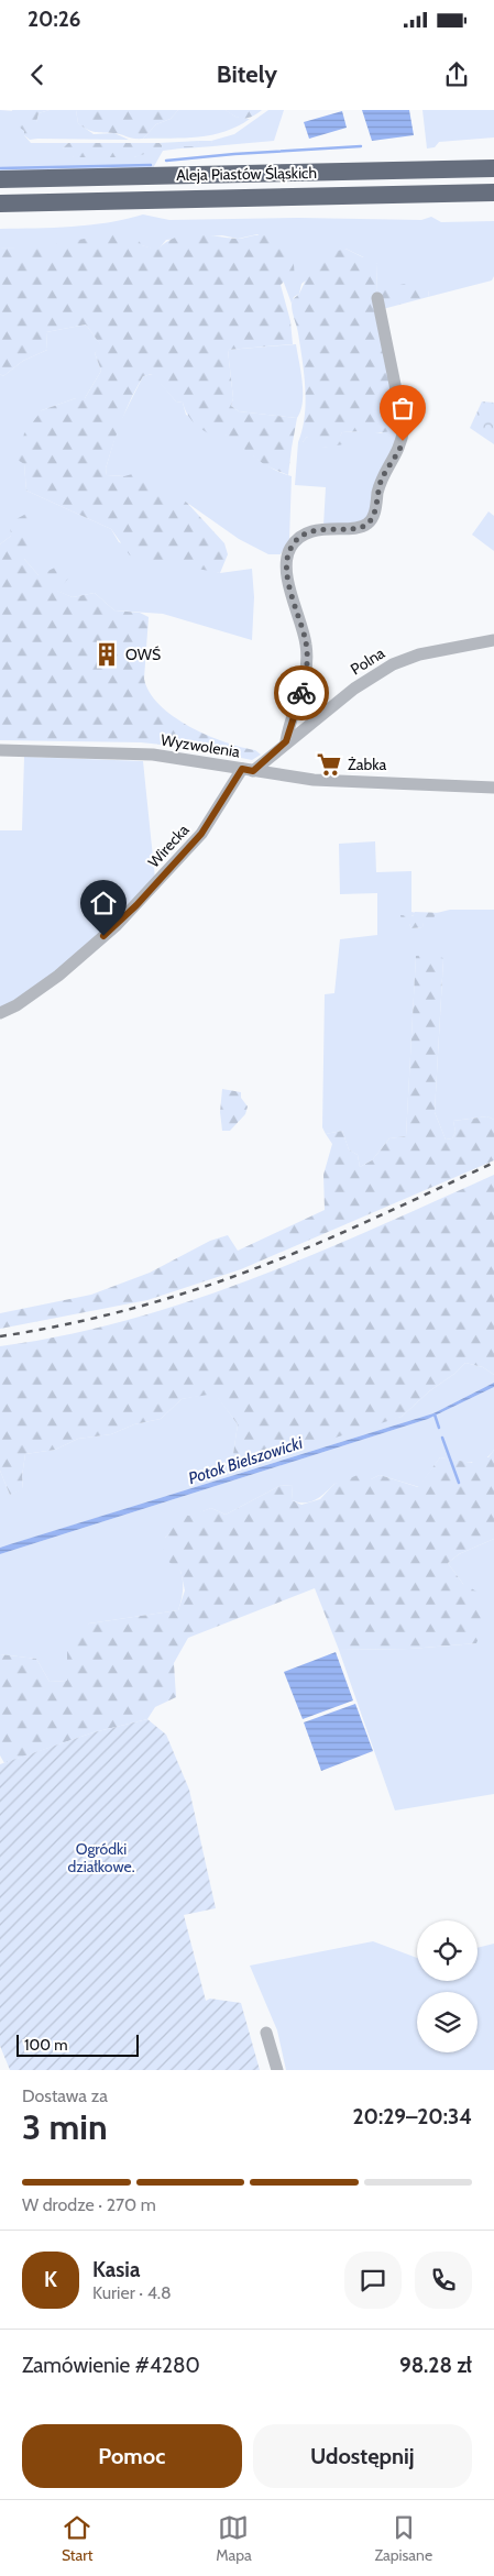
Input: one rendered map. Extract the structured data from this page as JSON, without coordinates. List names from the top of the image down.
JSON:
{
  "streets": {
    "highway": ["Aleja Piastów Śląskich"],
    "street": ["Polna", "Wyzwolenia", "Wirecka"]
  },
  "crossings": [
    ["Polna", "Wyzwolenia"],
    ["Polna", "Wirecka"],
    ["Wyzwolenia", "Wirecka"]
  ],
  "water": ["Potok Bielszowicki"],
  "parks": ["Ogródki działkowe."],
  "places": {
    "building": ["OWŚ"],
    "supermarket": ["Żabka"]
  },
  "scale_bar": "100 m",
  "page": {
    "status": "20:26",
    "header": "Bitely",
    "scale": "100 m",
    "heading": ["3 min", "Dostawa za", "20:29–20:34"],
    "panel": [
      "Kasia",
      "Kurier · 4.8",
      "Zamówienie #4280",
      "98.28 zł"
    ],
    "bar": "W drodze · 270 m",
    "round": "K",
    "buttons": ["Pomoc", "Udostępnij"],
    "tabs": ["Start", "Mapa", "Zapisane"]
  }
}
